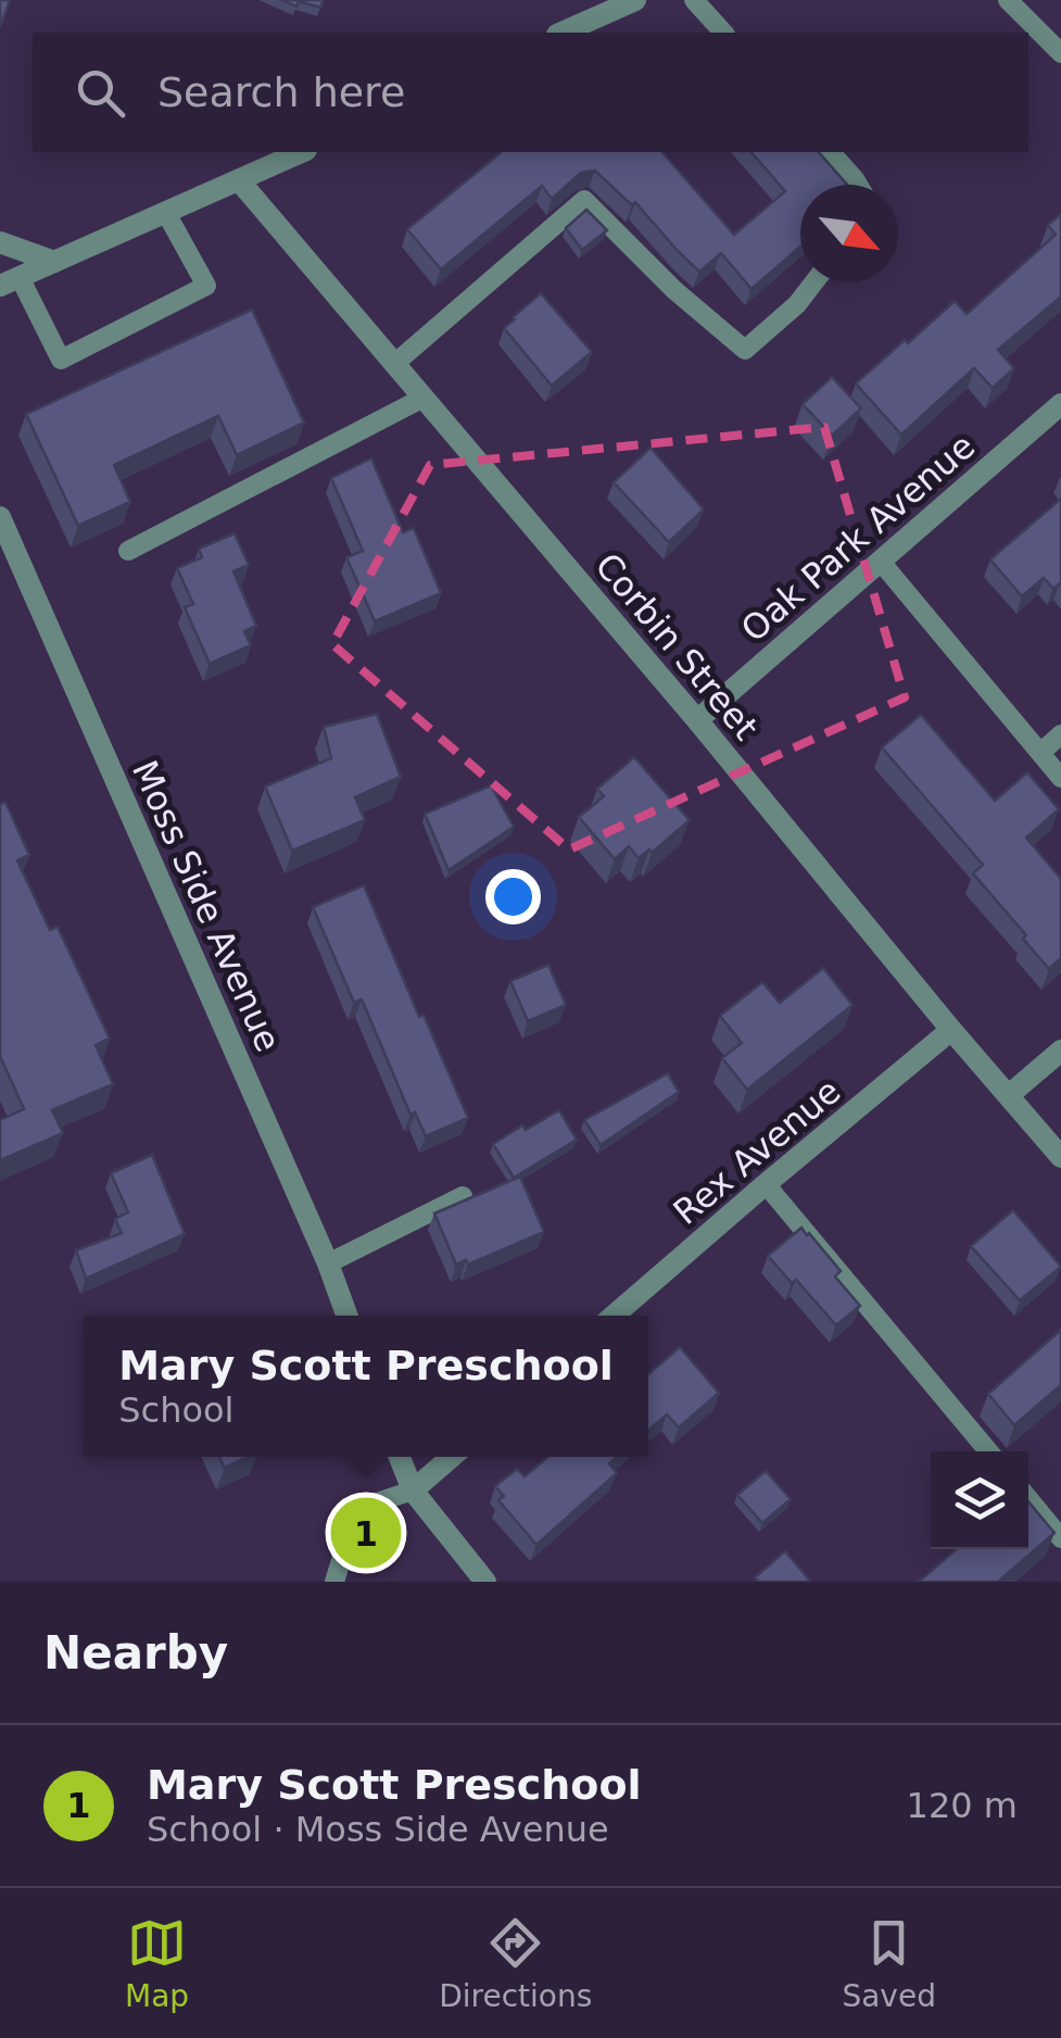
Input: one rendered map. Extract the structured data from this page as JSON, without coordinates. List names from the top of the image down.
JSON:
{
  "streets": {
    "street": [
      "Oak Park Avenue",
      "Corbin Street",
      "Moss Side Avenue",
      "Rex Avenue"
    ]
  },
  "crossings": [
    ["Oak Park Avenue", "Corbin Street"],
    ["Corbin Street", "Rex Avenue"]
  ],
  "north": "bottom right",
  "page": {
    "search": "Search here",
    "popup": ["Mary Scott Preschool", "School"],
    "pins": "1",
    "heading": "Nearby",
    "list": [
      {
        "mark": "1",
        "name": "Mary Scott Preschool",
        "note": "School · Moss Side Avenue",
        "value": "120 m"
      }
    ],
    "nav": ["Map", "Directions", "Saved"]
  }
}
